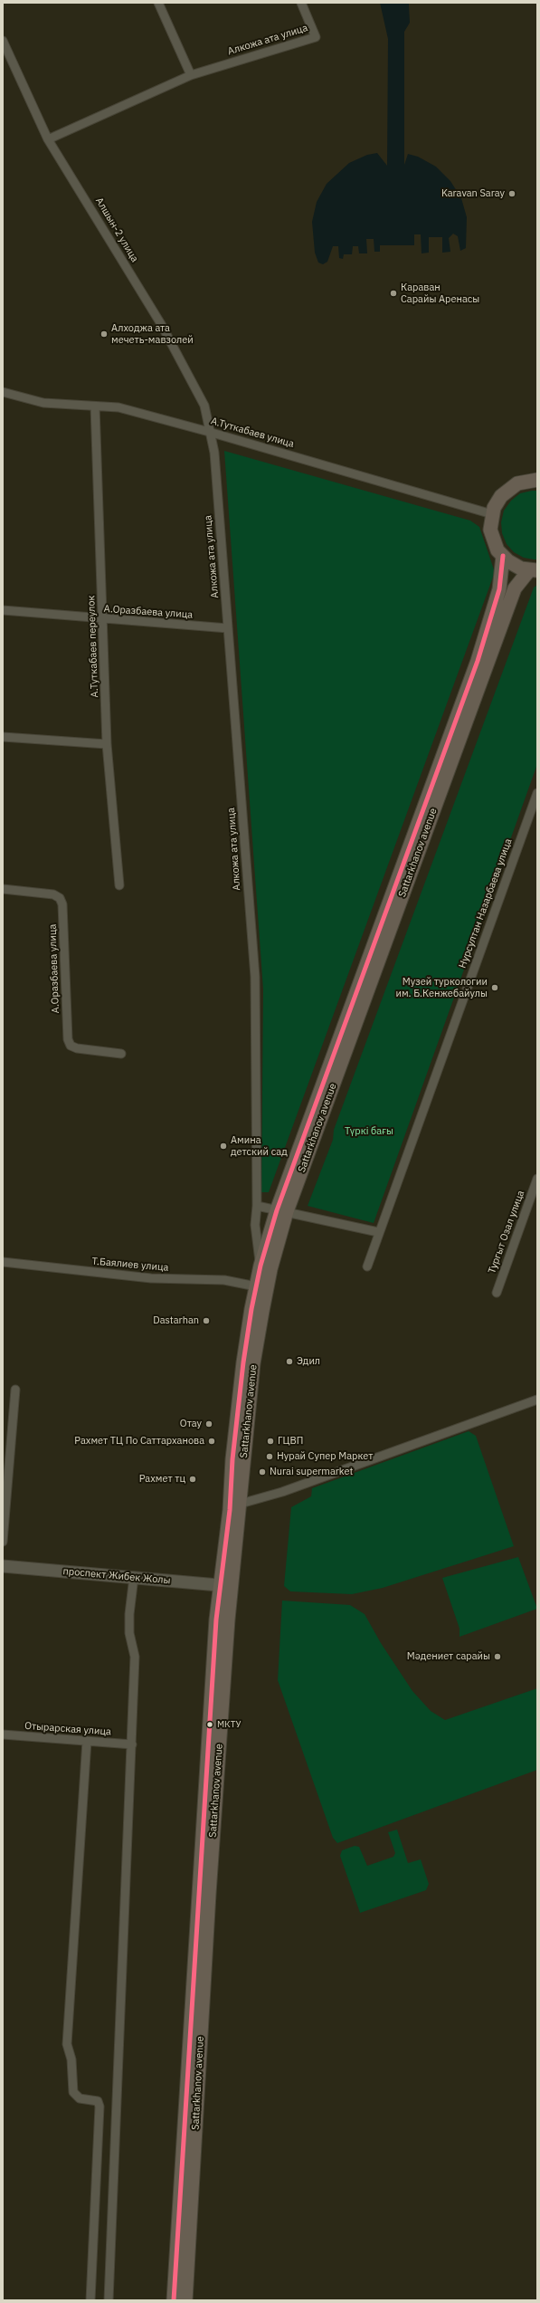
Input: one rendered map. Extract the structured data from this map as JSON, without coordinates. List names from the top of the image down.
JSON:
{
  "streets": {
    "main road": ["Sattarkhanov avenue", "проспект Жибек Жолы"],
    "street": [
      "Алкожа ата улица",
      "Алшын-2 улица",
      "А.Туткабаев улица",
      "А.Оразбаева улица",
      "А.Туткабаев переулок",
      "Нурсултан Назарбаева улица",
      "Тургыт Озал улица",
      "Т.Баялиев улица",
      "Отырарская улица"
    ]
  },
  "crossings": [
    ["Алкожа ата улица", "Алшын-2 улица"],
    ["Алкожа ата улица", "А.Туткабаев улица"],
    ["Алкожа ата улица", "А.Оразбаева улица"],
    ["Алкожа ата улица", "Sattarkhanov avenue"],
    ["Алшын-2 улица", "А.Туткабаев улица"],
    ["А.Туткабаев улица", "А.Туткабаев переулок"],
    ["А.Оразбаева улица", "А.Туткабаев переулок"],
    ["Sattarkhanov avenue", "Т.Баялиев улица"],
    ["Sattarkhanov avenue", "проспект Жибек Жолы"]
  ],
  "parks": ["Түркі бағы"],
  "places": [
    "Karavan Saray",
    "Караван Сарайы Аренасы",
    "Алходжа ата мечеть-мавзолей",
    "Музей туркологии им. Б.Кенжебайулы",
    "Амина детский сад",
    "Dastarhan",
    "Эдил",
    "Отау",
    "Рахмет ТЦ По Саттарханова",
    "ГЦВП",
    "Нурай Супер Маркет",
    "Nurai supermarket",
    "Рахмет тц",
    "Мәдениет сарайы",
    "МКТУ"
  ]
}
